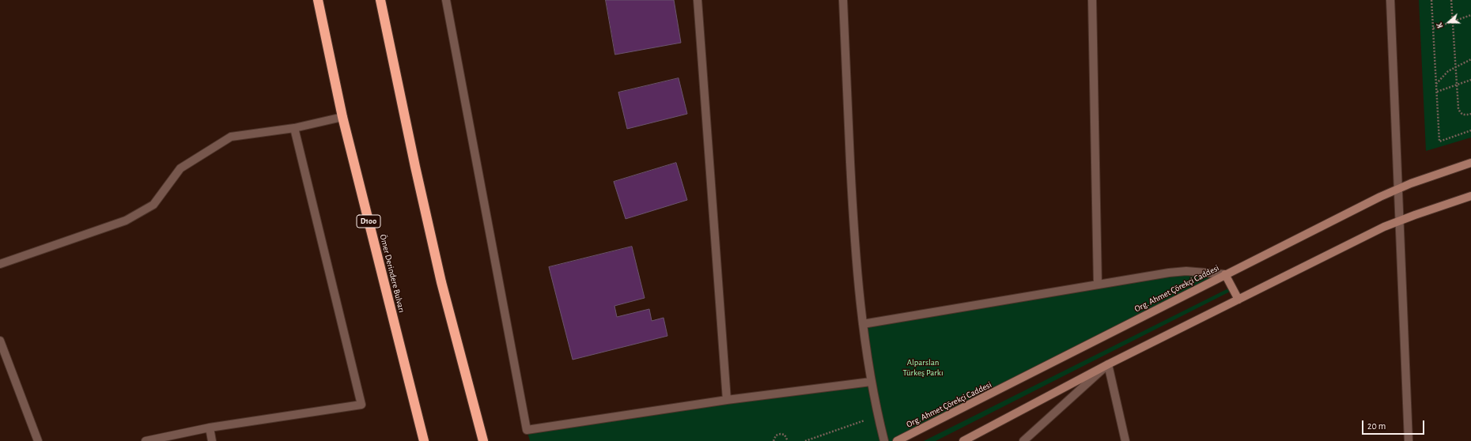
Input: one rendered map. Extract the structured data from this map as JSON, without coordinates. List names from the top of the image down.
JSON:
{
  "streets": {
    "highway": ["D100", "Ömer Derindere Bulvarı"],
    "main road": ["Org. Ahmet Çörekçi Caddesi"]
  },
  "parks": ["Alparslan Türkeş Parkı"],
  "scale_bar": "20 m",
  "north": "left"
}
